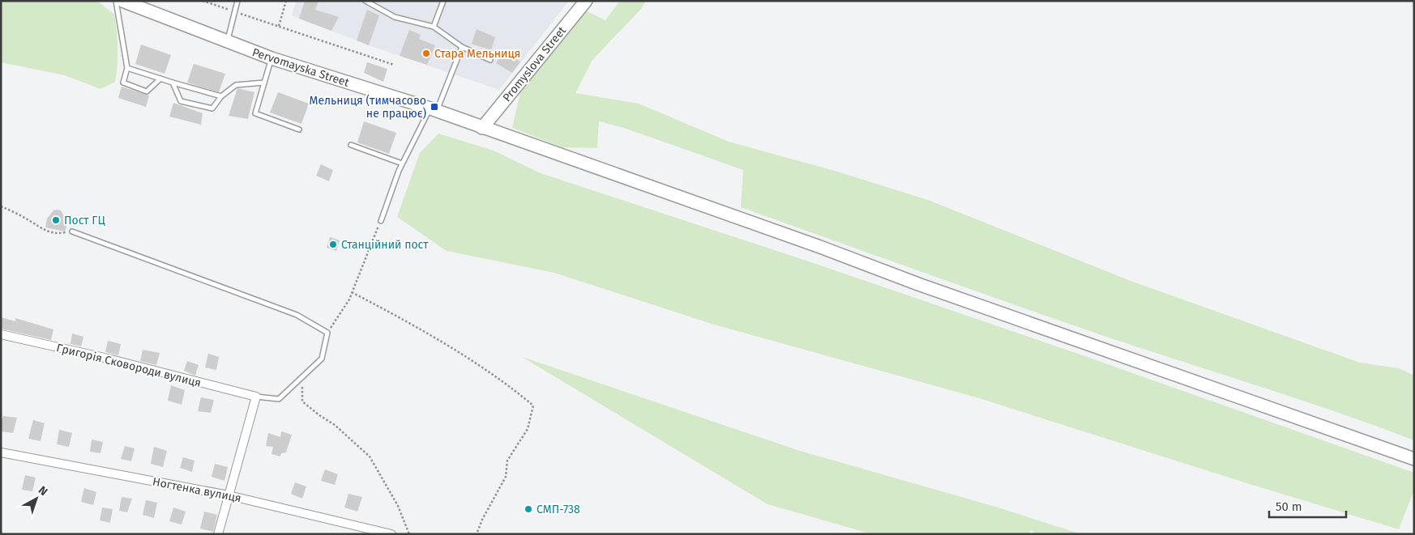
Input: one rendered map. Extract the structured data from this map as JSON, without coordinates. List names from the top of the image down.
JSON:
{
  "streets": {
    "street": [
      "Promyslova Street",
      "Pervomayska Street",
      "Григорія Сковороди вулиця",
      "Ногтенка вулиця"
    ]
  },
  "crossings": [
    ["Promyslova Street", "Pervomayska Street"]
  ],
  "places": {
    "other": [
      "Стара Мельниця",
      "Пост ГЦ",
      "Станційний пост",
      "СМП-738"
    ],
    "transit": ["Мельниця (тимчасово не працює)"]
  },
  "scale_bar": "50 m",
  "north": "top right"
}
